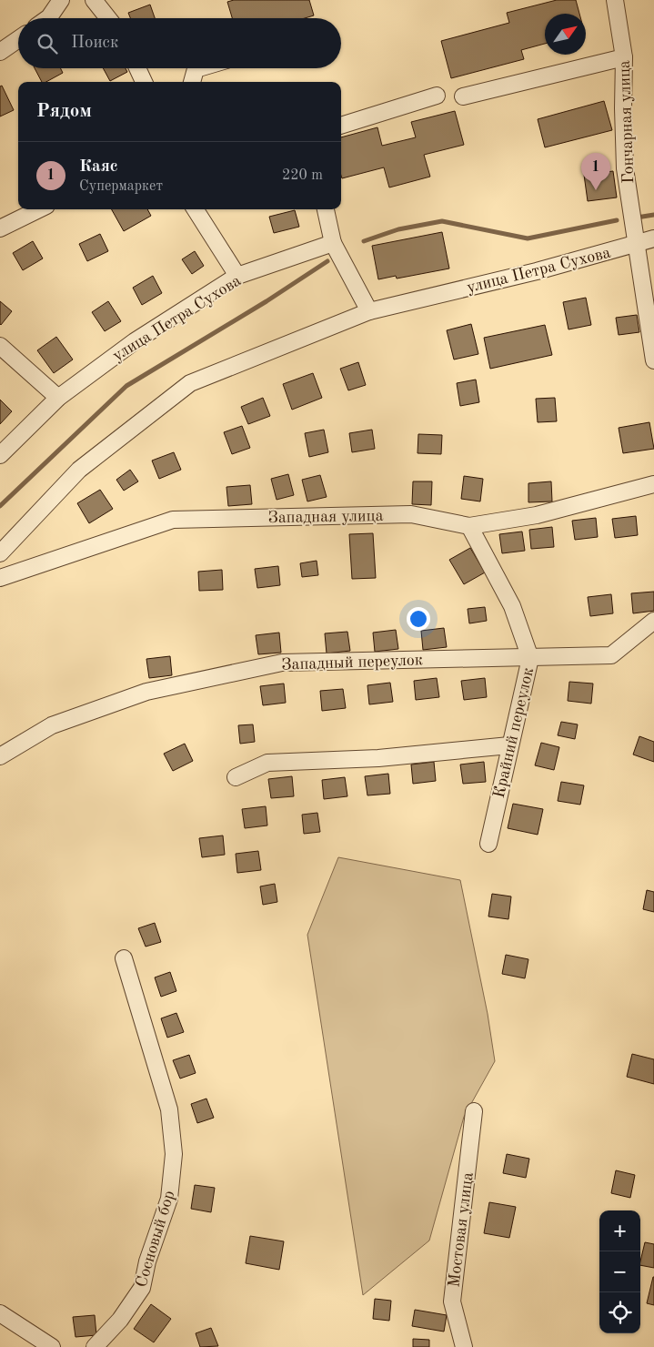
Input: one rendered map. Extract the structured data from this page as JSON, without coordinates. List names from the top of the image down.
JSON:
{
  "streets": {
    "street": [
      "Гончарная улица",
      "улица Петра Сухова",
      "Западная улица",
      "Западный переулок",
      "Крайний переулок",
      "Мостовая улица",
      "Сосновый бор"
    ]
  },
  "crossings": [
    ["Гончарная улица", "улица Петра Сухова"],
    ["Западная улица", "Крайний переулок"],
    ["Западный переулок", "Крайний переулок"]
  ],
  "north": "top right",
  "page": {
    "search": "Поиск",
    "heading": "Рядом",
    "list": [
      {
        "mark": "1",
        "name": "Каяс",
        "note": "Супермаркет",
        "value": "220 m"
      }
    ],
    "pins": "1",
    "map_buttons": ["+", "−"]
  }
}
